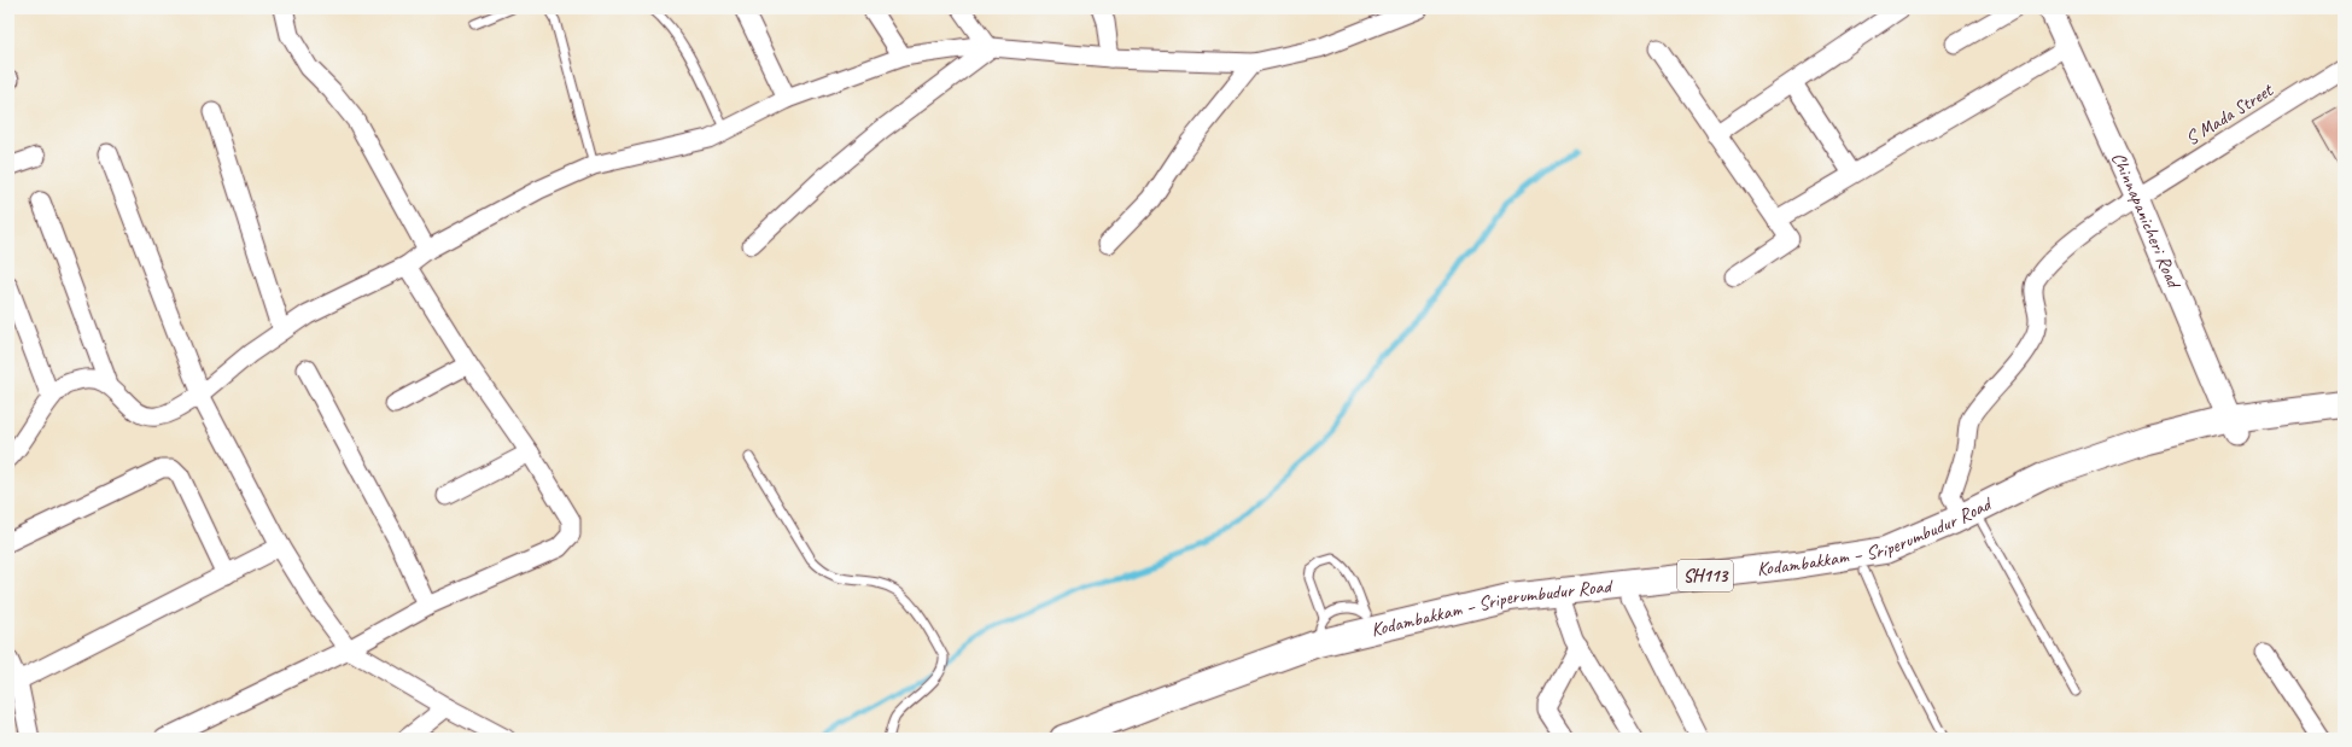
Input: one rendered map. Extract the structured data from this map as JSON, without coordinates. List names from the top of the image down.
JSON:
{
  "streets": {
    "main road": ["Kodambakkam – Sriperumbudur Road", "SH113"],
    "street": ["S Mada Street", "Chinnapanicheri Road"]
  },
  "crossings": [
    ["S Mada Street", "Chinnapanicheri Road"],
    ["S Mada Street", "Kodambakkam – Sriperumbudur Road"],
    ["Chinnapanicheri Road", "Kodambakkam – Sriperumbudur Road"]
  ]
}
